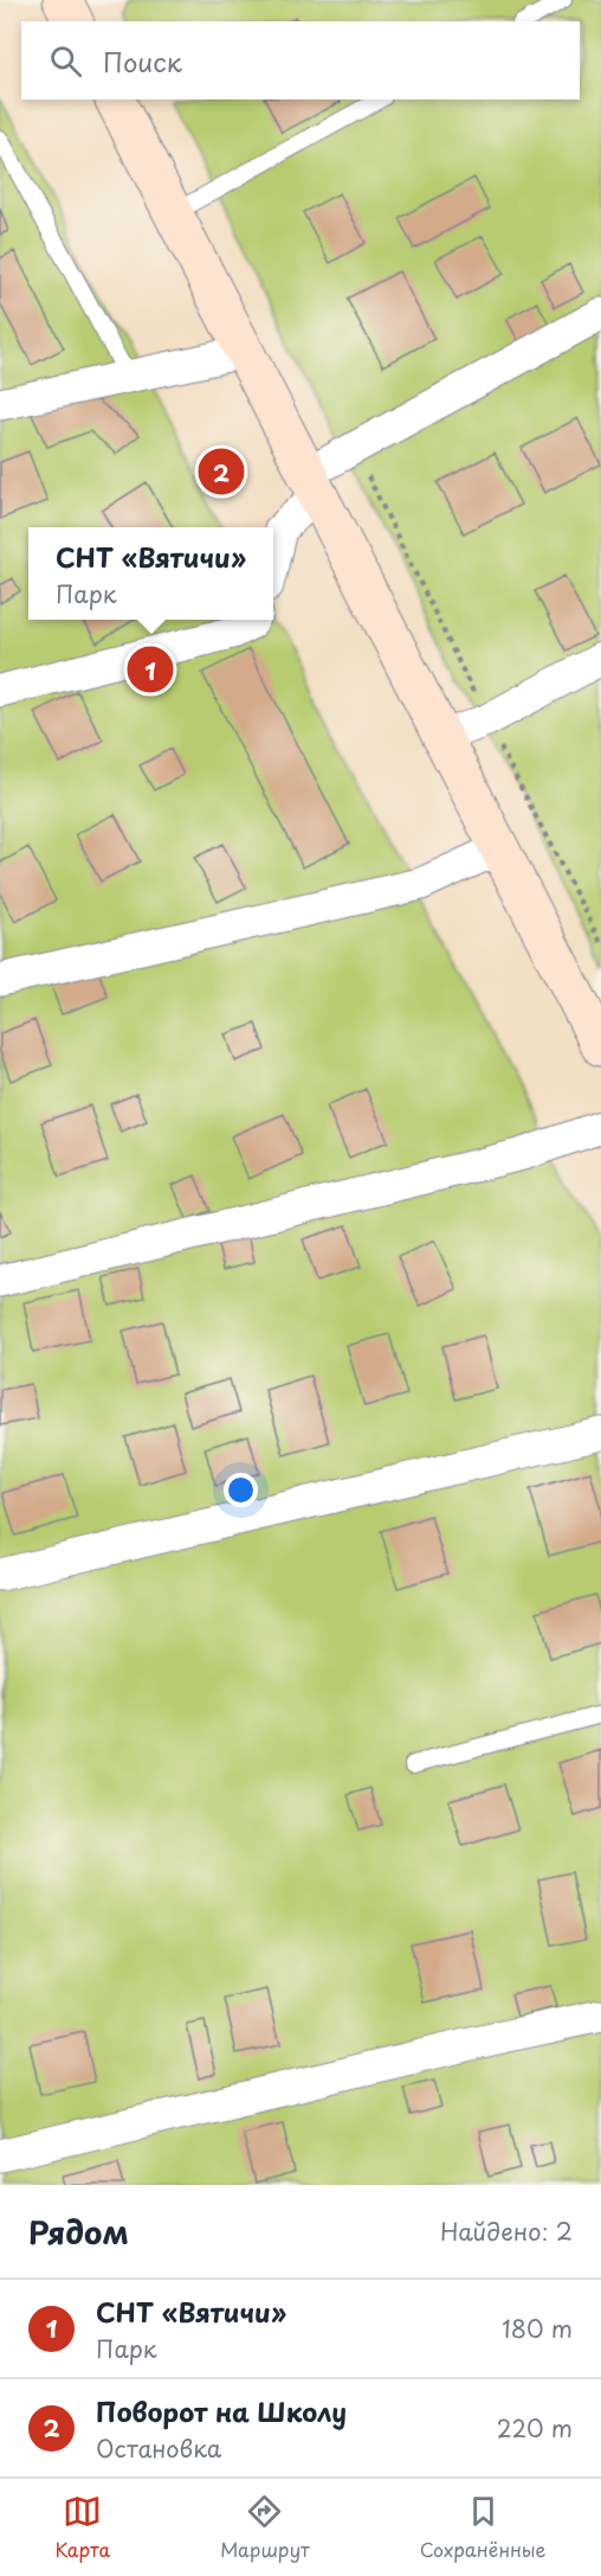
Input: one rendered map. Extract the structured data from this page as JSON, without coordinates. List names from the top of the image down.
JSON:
{
  "page": {
    "search": "Поиск",
    "pins": ["2", "1"],
    "popup": ["СНТ «Вятичи»", "Парк"],
    "heading": ["Рядом", "Найдено: 2"],
    "list": [
      {
        "mark": "1",
        "name": "СНТ «Вятичи»",
        "note": "Парк",
        "value": "180 m"
      },
      {
        "mark": "2",
        "name": "Поворот на Школу",
        "note": "Остановка",
        "value": "220 m"
      }
    ],
    "nav": ["Карта", "Маршрут", "Сохранённые"]
  }
}
